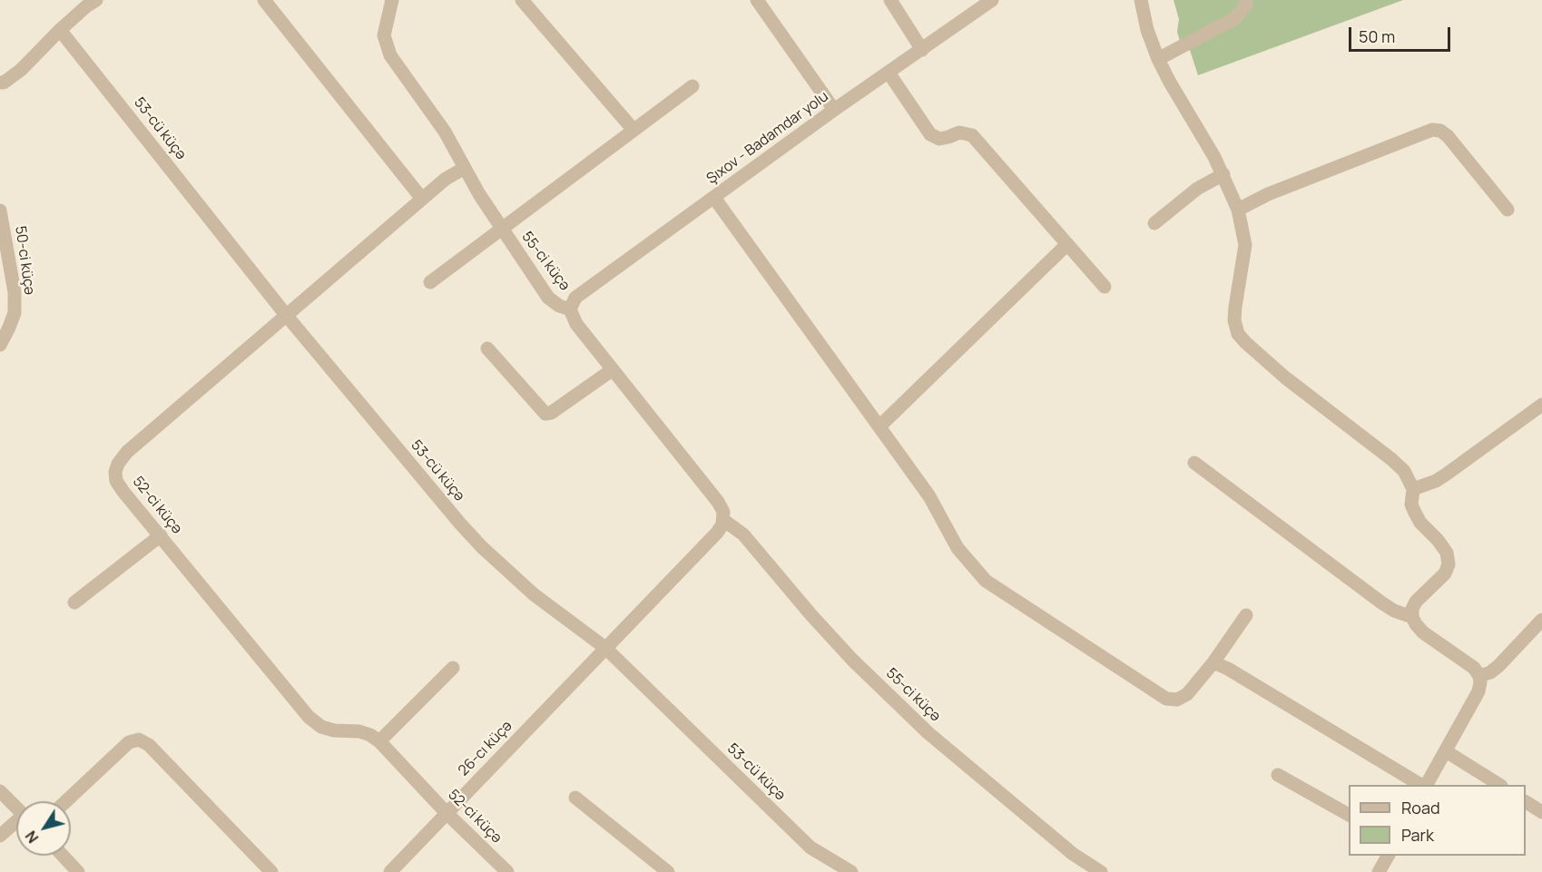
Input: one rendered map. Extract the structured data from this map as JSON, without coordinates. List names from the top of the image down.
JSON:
{
  "streets": {
    "street": [
      "53-cü küçə",
      "Şıxov - Badamdar yolu",
      "50-ci küçə",
      "55-ci küçə",
      "52-ci küçə",
      "26-cı küçə"
    ]
  },
  "crossings": [
    ["53-cü küçə", "52-ci küçə"],
    ["53-cü küçə", "26-cı küçə"],
    ["Şıxov - Badamdar yolu", "55-ci küçə"],
    ["55-ci küçə", "52-ci küçə"],
    ["52-ci küçə", "26-cı küçə"]
  ],
  "legend": ["Road", "Park"],
  "scale_bar": "50 m",
  "north": "bottom left"
}
